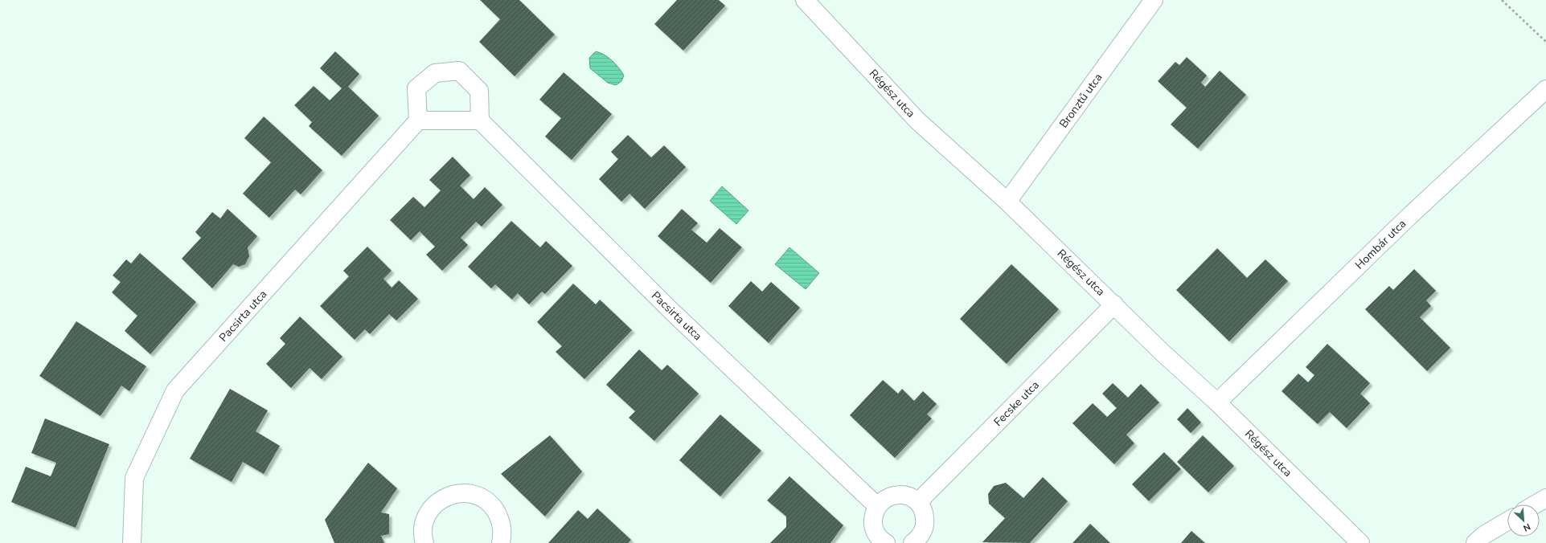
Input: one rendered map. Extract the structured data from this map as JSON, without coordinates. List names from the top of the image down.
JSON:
{
  "streets": {
    "street": [
      "Régész utca",
      "Bronztű utca",
      "Hombár utca",
      "Pacsirta utca",
      "Fecske utca"
    ]
  },
  "crossings": [
    ["Régész utca", "Bronztű utca"],
    ["Régész utca", "Hombár utca"],
    ["Régész utca", "Fecske utca"]
  ],
  "north": "bottom right"
}
